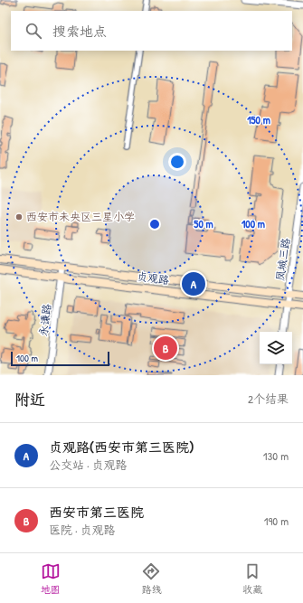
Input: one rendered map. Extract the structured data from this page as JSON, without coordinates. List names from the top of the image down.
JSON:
{
  "streets": {
    "main road": ["贞观路"],
    "street": ["凤城三路", "永谦路"]
  },
  "crossings": [
    ["凤城三路", "贞观路"],
    ["贞观路", "永谦路"]
  ],
  "places": ["西安市未央区三星小学"],
  "scale_bar": "100 m",
  "page": {
    "search": "搜索地点",
    "pins": ["A", "B"],
    "scale": "100 m",
    "heading": ["附近", "2个结果"],
    "list": [
      {
        "mark": "A",
        "name": "贞观路(西安市第三医院)",
        "note": "公交站 · 贞观路",
        "value": "130 m"
      },
      {
        "mark": "B",
        "name": "西安市第三医院",
        "note": "医院 · 贞观路",
        "value": "190 m"
      }
    ],
    "nav": ["地图", "路线", "收藏"]
  },
  "rings": ["150 m", "50 m", "100 m"]
}
